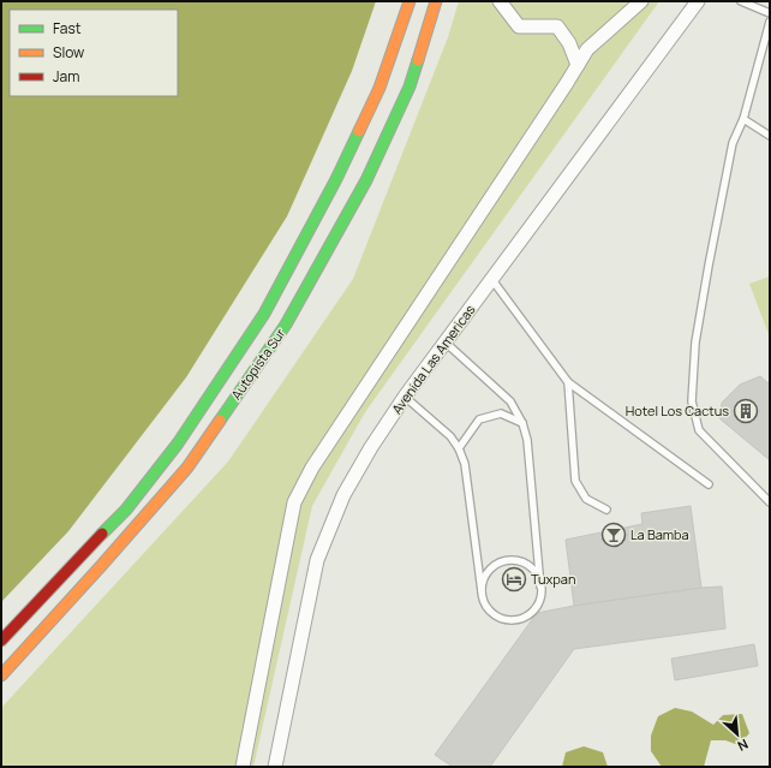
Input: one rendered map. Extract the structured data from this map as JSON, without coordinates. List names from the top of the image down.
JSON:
{
  "streets": {
    "highway": ["Autopista Sur"],
    "street": ["Avenida Las Americas"]
  },
  "places": {
    "building": ["Hotel Los Cactus"],
    "bar": ["La Bamba"],
    "hotel": ["Tuxpan"]
  },
  "legend": ["Fast", "Slow", "Jam"],
  "north": "bottom right"
}
